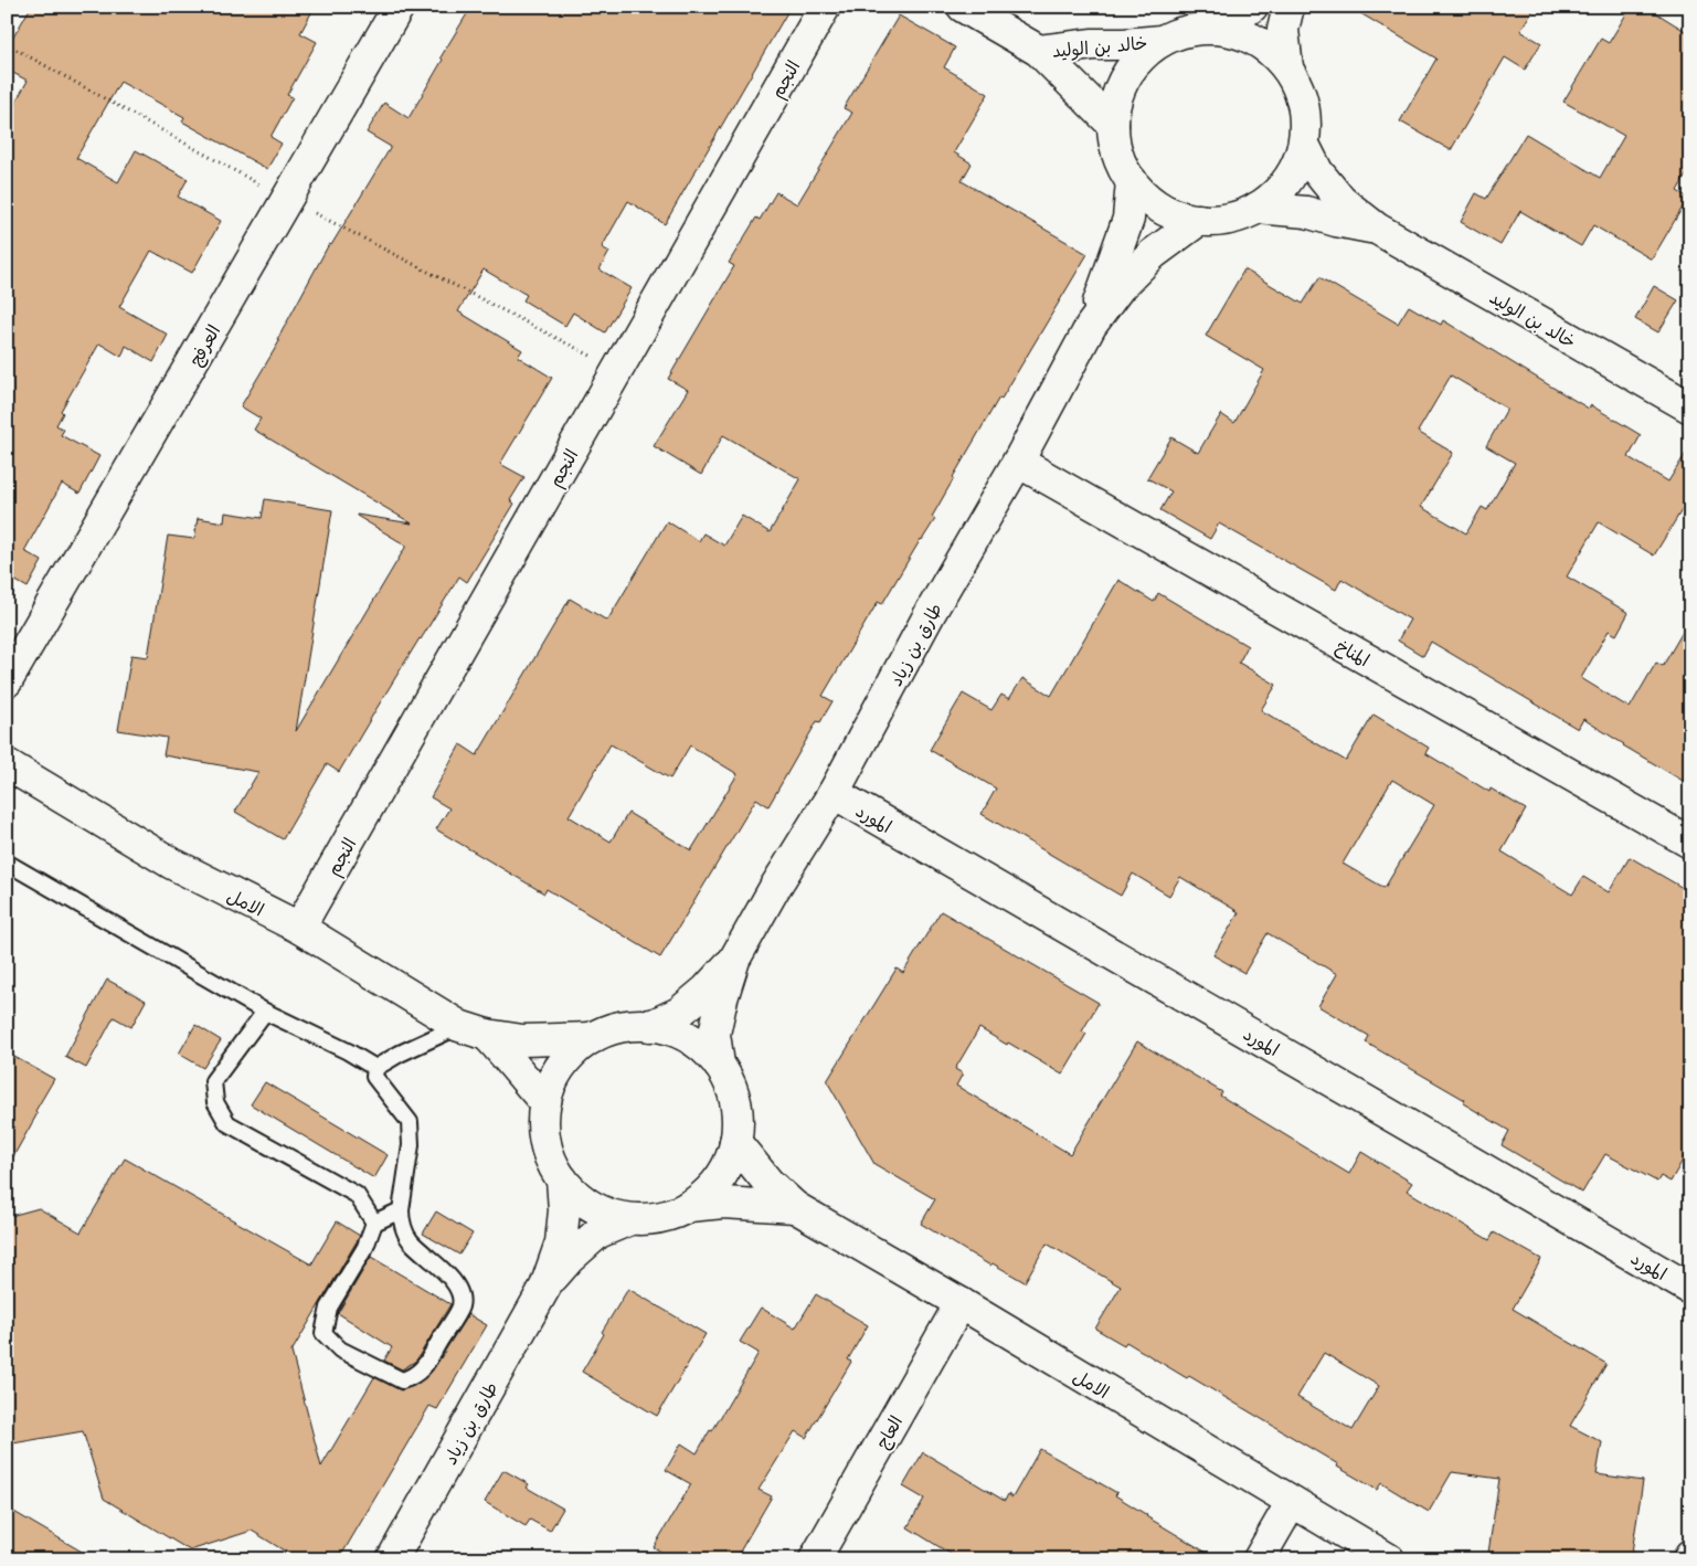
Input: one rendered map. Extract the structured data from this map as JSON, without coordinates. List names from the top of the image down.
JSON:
{
  "streets": {
    "street": [
      "خالد بن الوليد",
      "النجم",
      "العرفج",
      "طارق بن زياد",
      "المناخ",
      "المورد",
      "الامل",
      "العاج"
    ]
  },
  "crossings": [
    ["خالد بن الوليد", "طارق بن زياد"],
    ["النجم", "الامل"],
    ["طارق بن زياد", "المناخ"],
    ["طارق بن زياد", "المورد"],
    ["طارق بن زياد", "الامل"],
    ["الامل", "العاج"]
  ]
}
